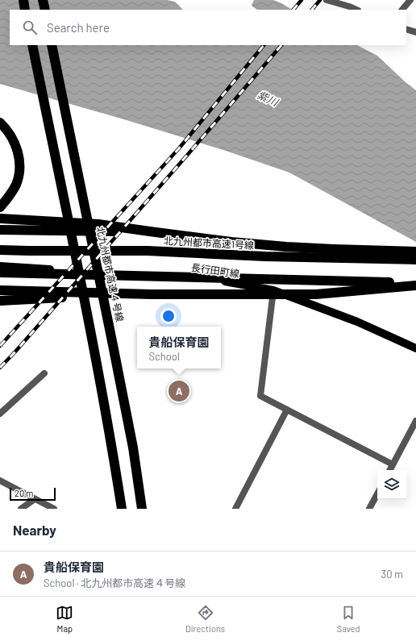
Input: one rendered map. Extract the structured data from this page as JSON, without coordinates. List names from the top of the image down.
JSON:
{
  "streets": {
    "highway": ["北九州都市高速1号線", "北九州都市高速４号線"],
    "main road": ["長行田町線"]
  },
  "water": ["紫川"],
  "scale_bar": "20 m",
  "page": {
    "search": "Search here",
    "popup": ["貴船保育園", "School"],
    "pins": "A",
    "scale": "20 m",
    "heading": "Nearby",
    "list": [
      {
        "mark": "A",
        "name": "貴船保育園",
        "note": "School · 北九州都市高速４号線",
        "value": "30 m"
      }
    ],
    "nav": ["Map", "Directions", "Saved"]
  }
}
